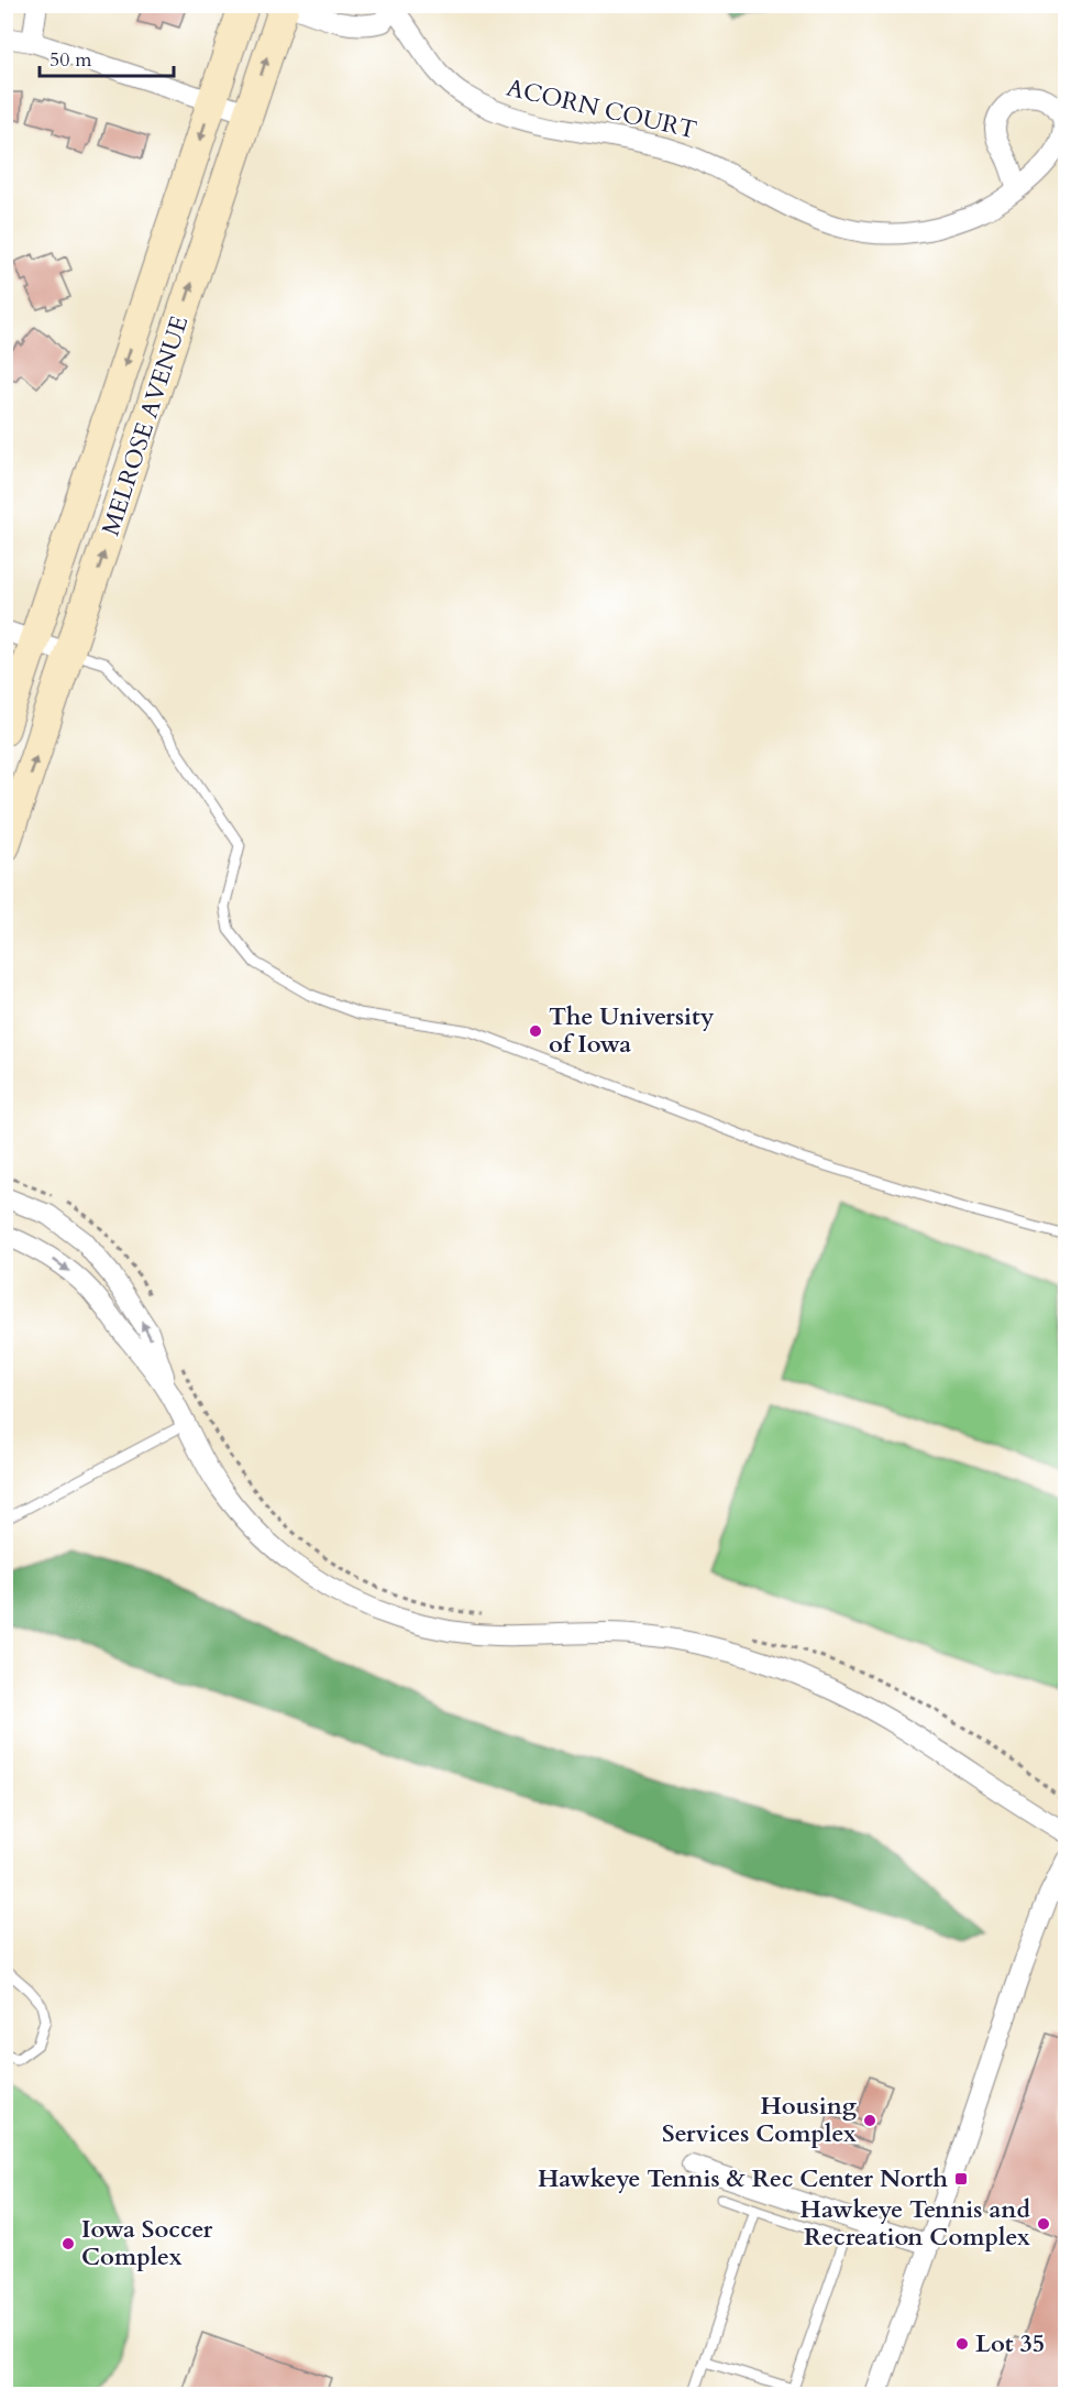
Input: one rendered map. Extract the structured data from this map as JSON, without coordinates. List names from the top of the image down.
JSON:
{
  "streets": {
    "main road": ["MELROSE AVENUE"],
    "street": ["ACORN COURT"]
  },
  "places": {
    "other": [
      "The University of Iowa",
      "Housing Services Complex",
      "Hawkeye Tennis and Recreation Complex",
      "Iowa Soccer Complex",
      "Lot 35"
    ],
    "transit": ["Hawkeye Tennis & Rec Center North"]
  },
  "scale_bar": "50 m"
}
